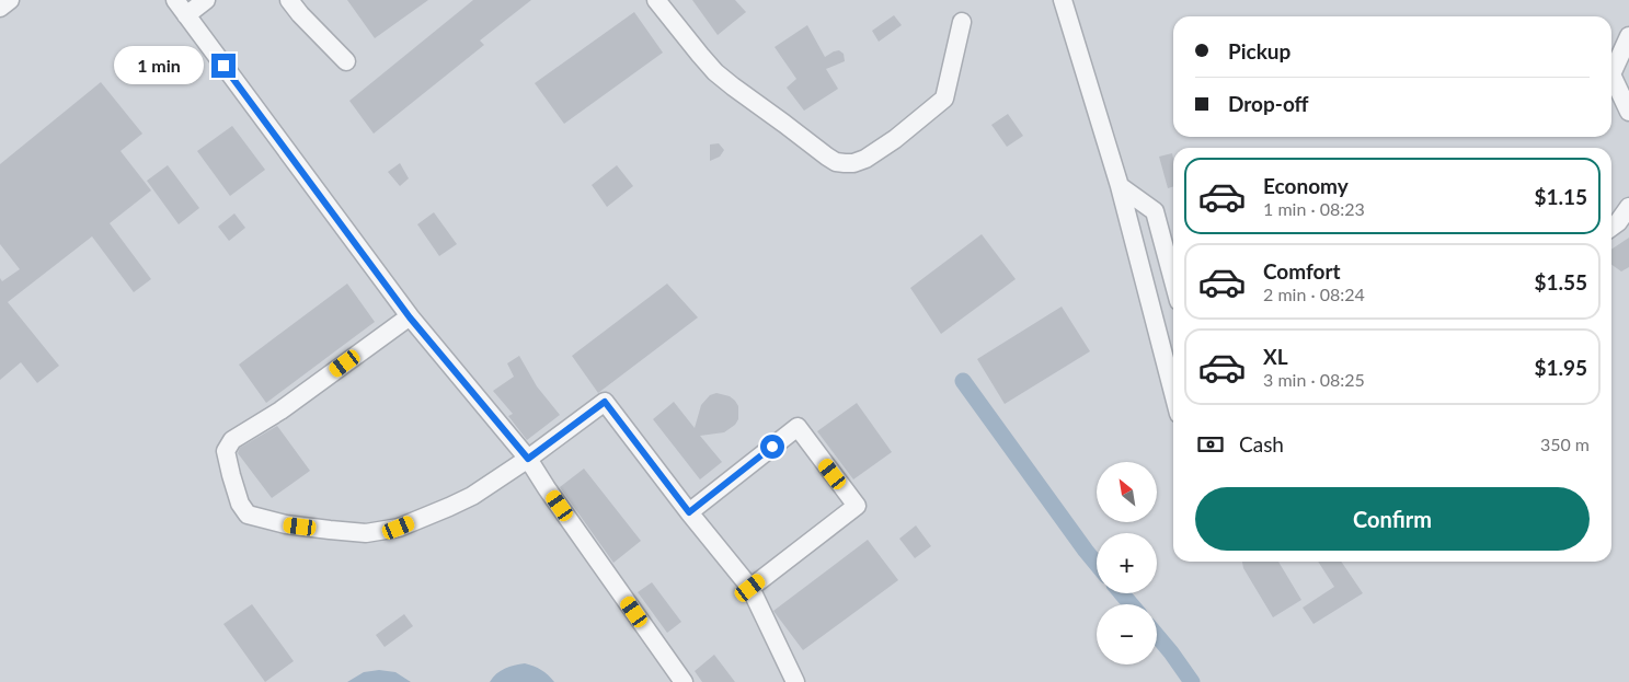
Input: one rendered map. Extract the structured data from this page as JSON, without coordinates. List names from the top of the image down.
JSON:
{
  "north": "top left",
  "page": {
    "banner": ["Pickup", "Drop-off"],
    "bubble": "1 min",
    "list": [
      {
        "name": "Economy",
        "note": "1 min · 08:23",
        "value": "$1.15"
      },
      {
        "name": "Comfort",
        "note": "2 min · 08:24",
        "value": "$1.55"
      },
      {
        "name": "XL",
        "note": "3 min · 08:25",
        "value": "$1.95"
      }
    ],
    "pay": ["Cash", "350 m"],
    "map_buttons": ["+", "−"],
    "buttons": "Confirm"
  }
}
